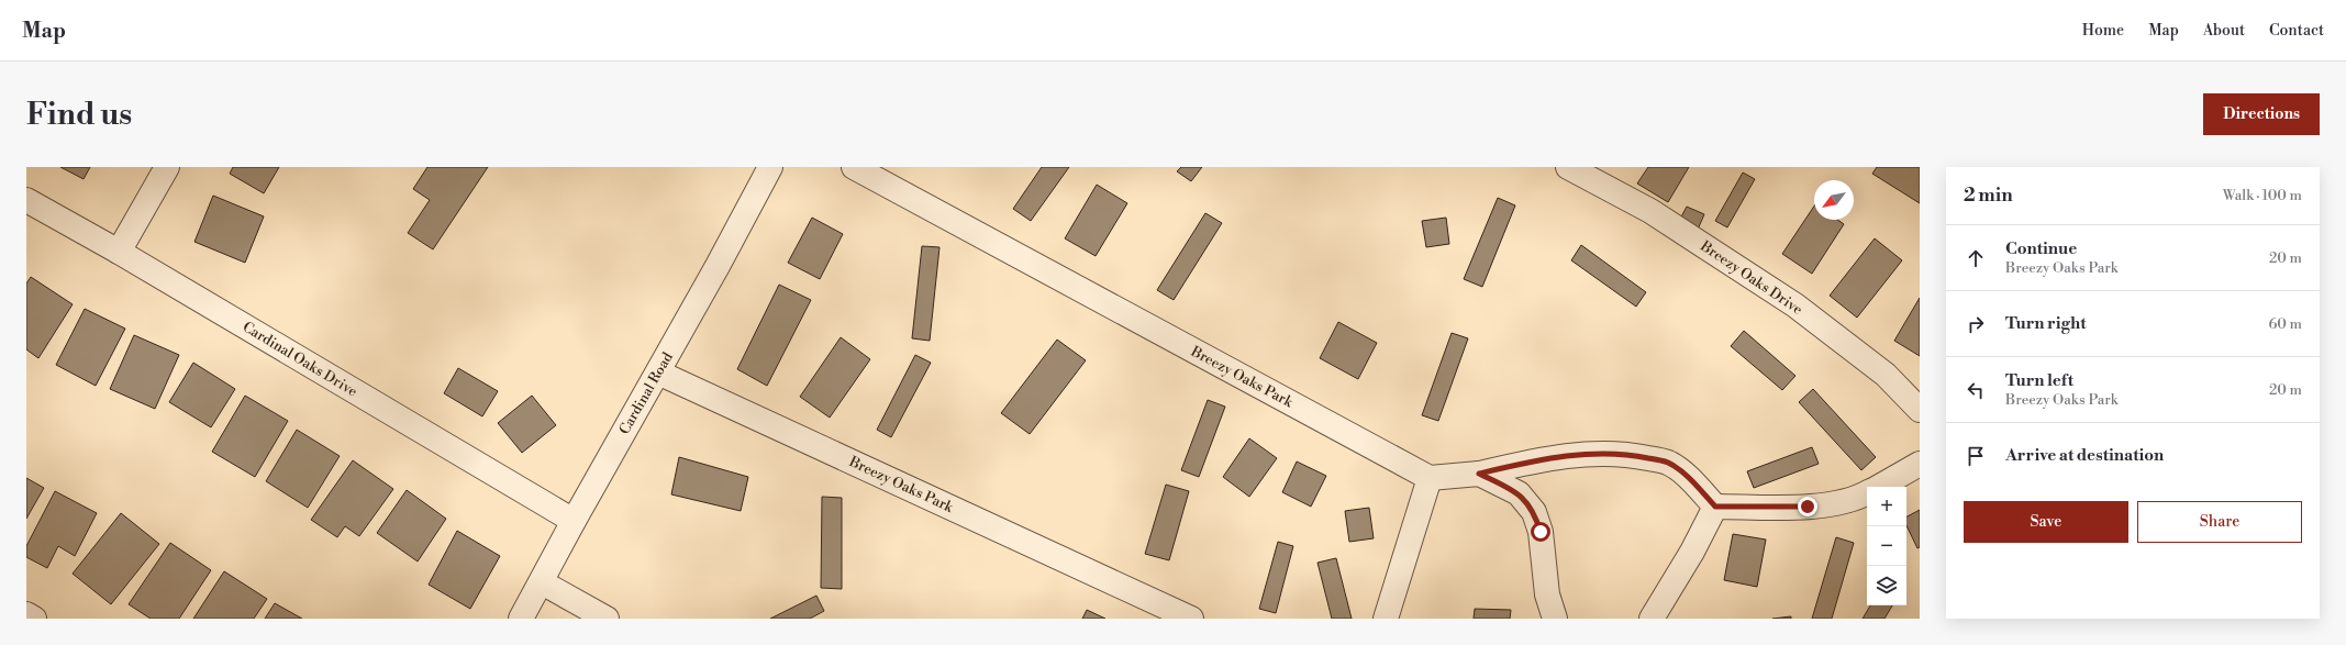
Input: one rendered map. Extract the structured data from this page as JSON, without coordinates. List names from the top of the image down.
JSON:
{
  "streets": {
    "street": [
      "Breezy Oaks Drive",
      "Cardinal Oaks Drive",
      "Breezy Oaks Park",
      "Cardinal Road"
    ]
  },
  "crossings": [
    ["Cardinal Oaks Drive", "Cardinal Road"],
    ["Breezy Oaks Park", "Cardinal Road"]
  ],
  "north": "bottom left",
  "page": {
    "header": "Map",
    "nav": [
      "Home",
      "Map",
      "About",
      "Contact"
    ],
    "buttons": [
      "Directions",
      ["Save", "Share"]
    ],
    "title": "Find us",
    "heading": ["2 min", "Walk · 100 m"],
    "list": [
      ["Continue", "Breezy Oaks Park", "20 m"],
      ["Turn right", "60 m"],
      ["Turn left", "Breezy Oaks Park", "20 m"],
      "Arrive at destination"
    ],
    "map_buttons": ["+", "−"]
  }
}
